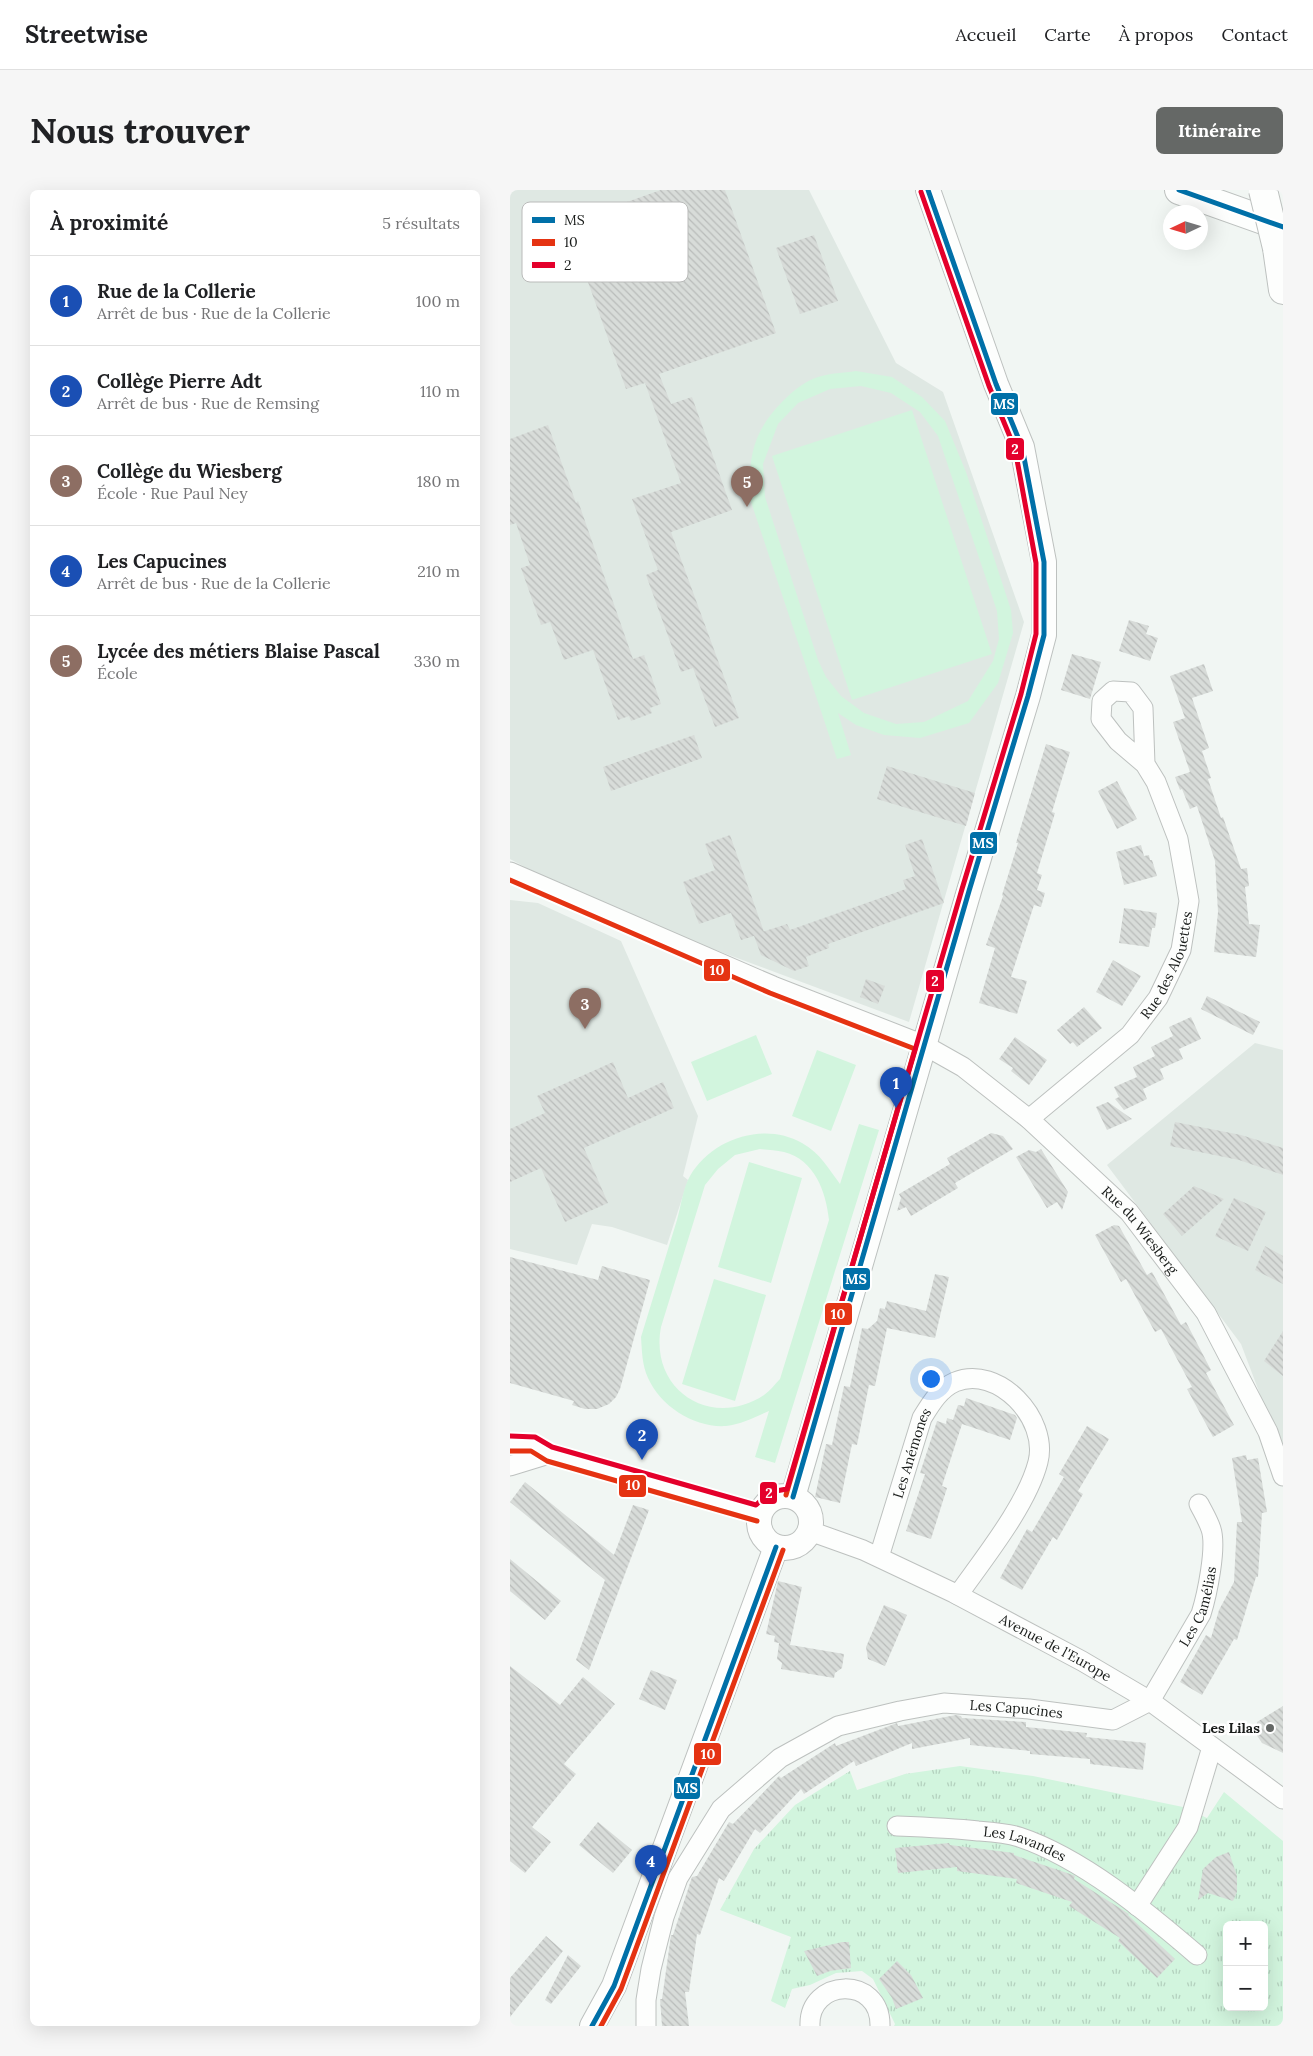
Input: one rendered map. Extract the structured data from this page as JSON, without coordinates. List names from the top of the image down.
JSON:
{
  "streets": {
    "street": [
      "Rue des Alouettes",
      "Rue du Wiesberg",
      "Les Anémones",
      "Les Camélias",
      "Avenue de l'Europe",
      "Les Capucines",
      "Les Lavandes"
    ]
  },
  "crossings": [
    ["Rue des Alouettes", "Rue du Wiesberg"],
    ["Les Anémones", "Avenue de l'Europe"],
    ["Les Camélias", "Avenue de l'Europe"],
    ["Les Camélias", "Les Capucines"],
    ["Avenue de l'Europe", "Les Capucines"]
  ],
  "places": ["Les Lilas"],
  "lines": ["transit line MS", "transit line 2", "transit line 10"],
  "legend": ["MS", "10", "2"],
  "north": "left",
  "page": {
    "header": "Streetwise",
    "nav": [
      "Accueil",
      "Carte",
      "À propos",
      "Contact"
    ],
    "buttons": "Itinéraire",
    "title": "Nous trouver",
    "heading": ["À proximité", "5 résultats"],
    "list": [
      {
        "mark": "1",
        "name": "Rue de la Collerie",
        "note": "Arrêt de bus · Rue de la Collerie",
        "value": "100 m"
      },
      {
        "mark": "2",
        "name": "Collège Pierre Adt",
        "note": "Arrêt de bus · Rue de Remsing",
        "value": "110 m"
      },
      {
        "mark": "3",
        "name": "Collège du Wiesberg",
        "note": "École · Rue Paul Ney",
        "value": "180 m"
      },
      {
        "mark": "4",
        "name": "Les Capucines",
        "note": "Arrêt de bus · Rue de la Collerie",
        "value": "210 m"
      },
      {
        "mark": "5",
        "name": "Lycée des métiers Blaise Pascal",
        "note": "École",
        "value": "330 m"
      }
    ],
    "pins": [
      "5",
      "3",
      "1",
      "2",
      "4"
    ],
    "map_buttons": ["+", "−"]
  }
}
